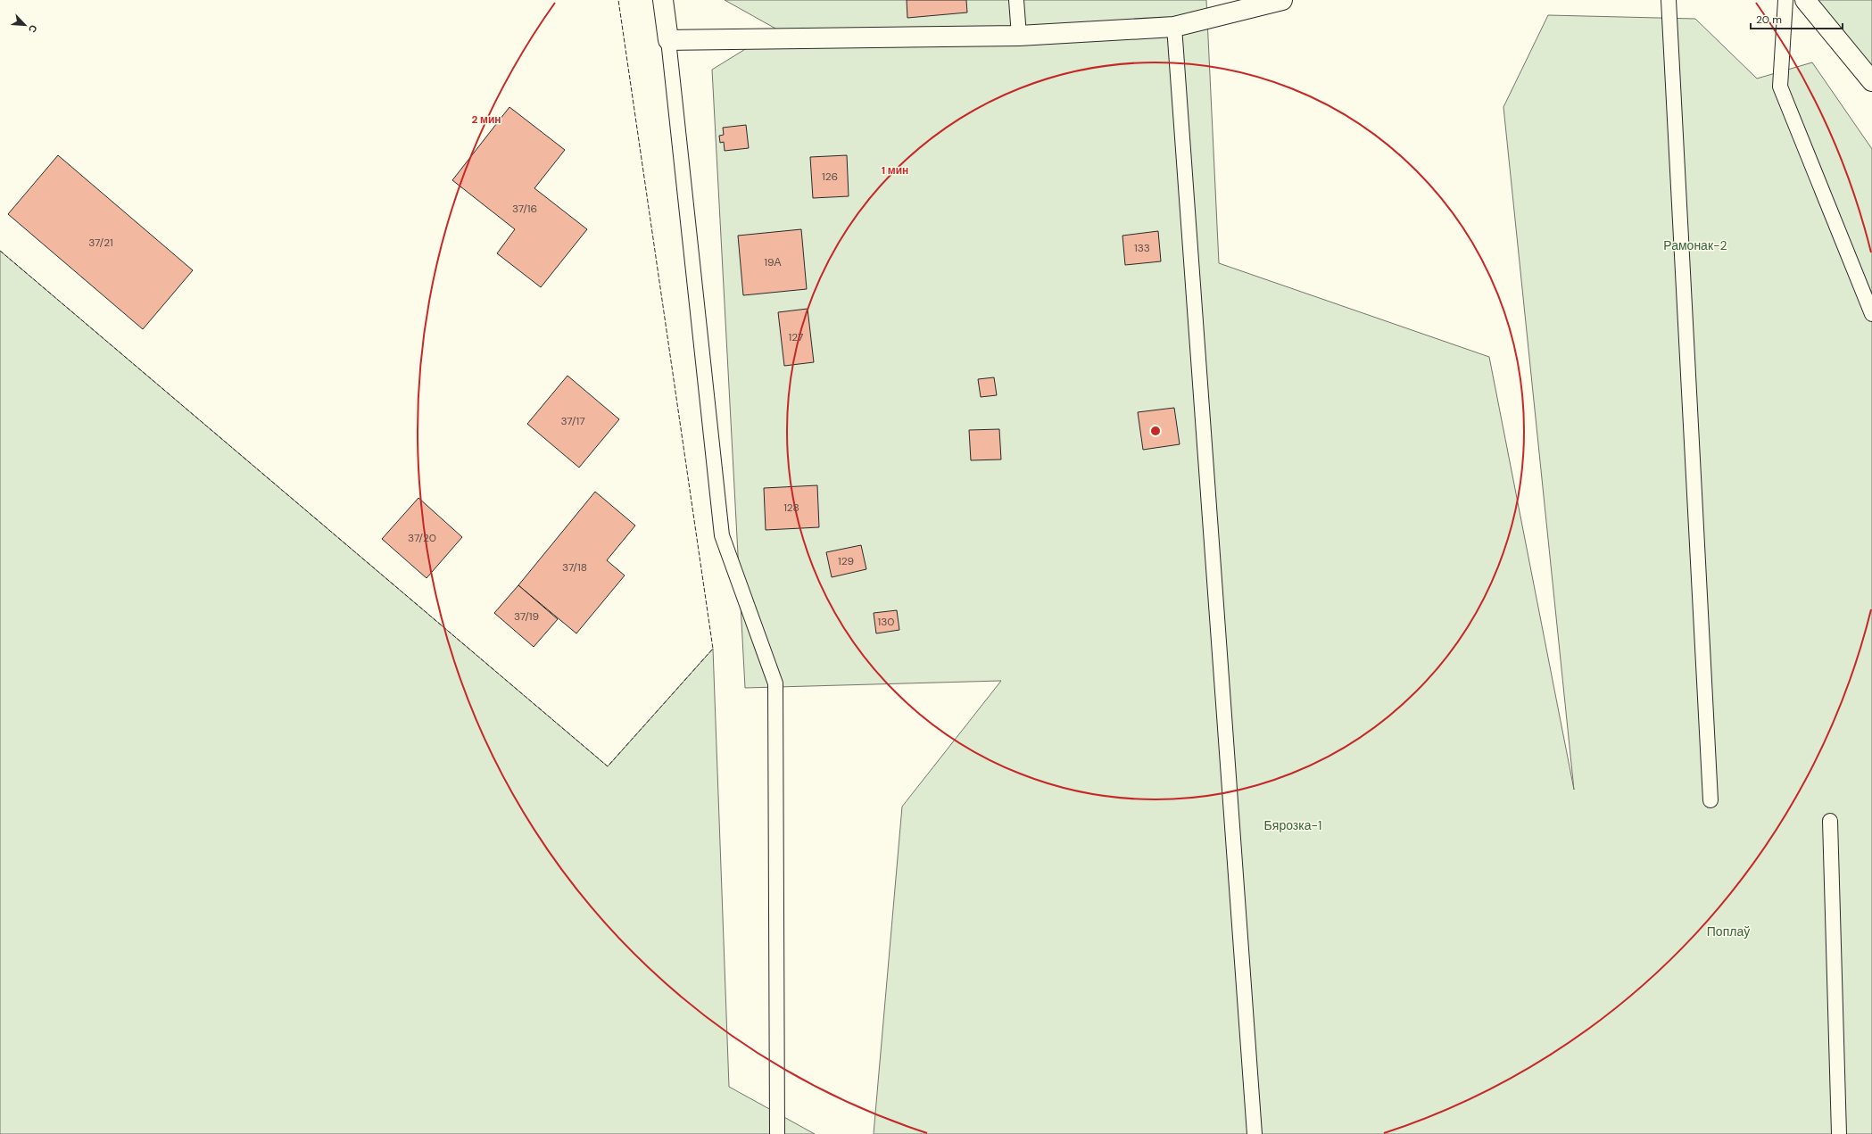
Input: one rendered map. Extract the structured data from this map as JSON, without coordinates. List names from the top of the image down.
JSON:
{
  "parks": ["Рамонак-2", "Бярозка-1", "Поплаў"],
  "house_numbers": [
    "126",
    "37/16",
    "37/21",
    "133",
    "19А",
    "127",
    "37/17",
    "128",
    "37/20",
    "129",
    "37/18",
    "37/19",
    "130"
  ],
  "scale_bar": "20 m",
  "north": "bottom right",
  "rings": ["2 мин", "1 мин"]
}
